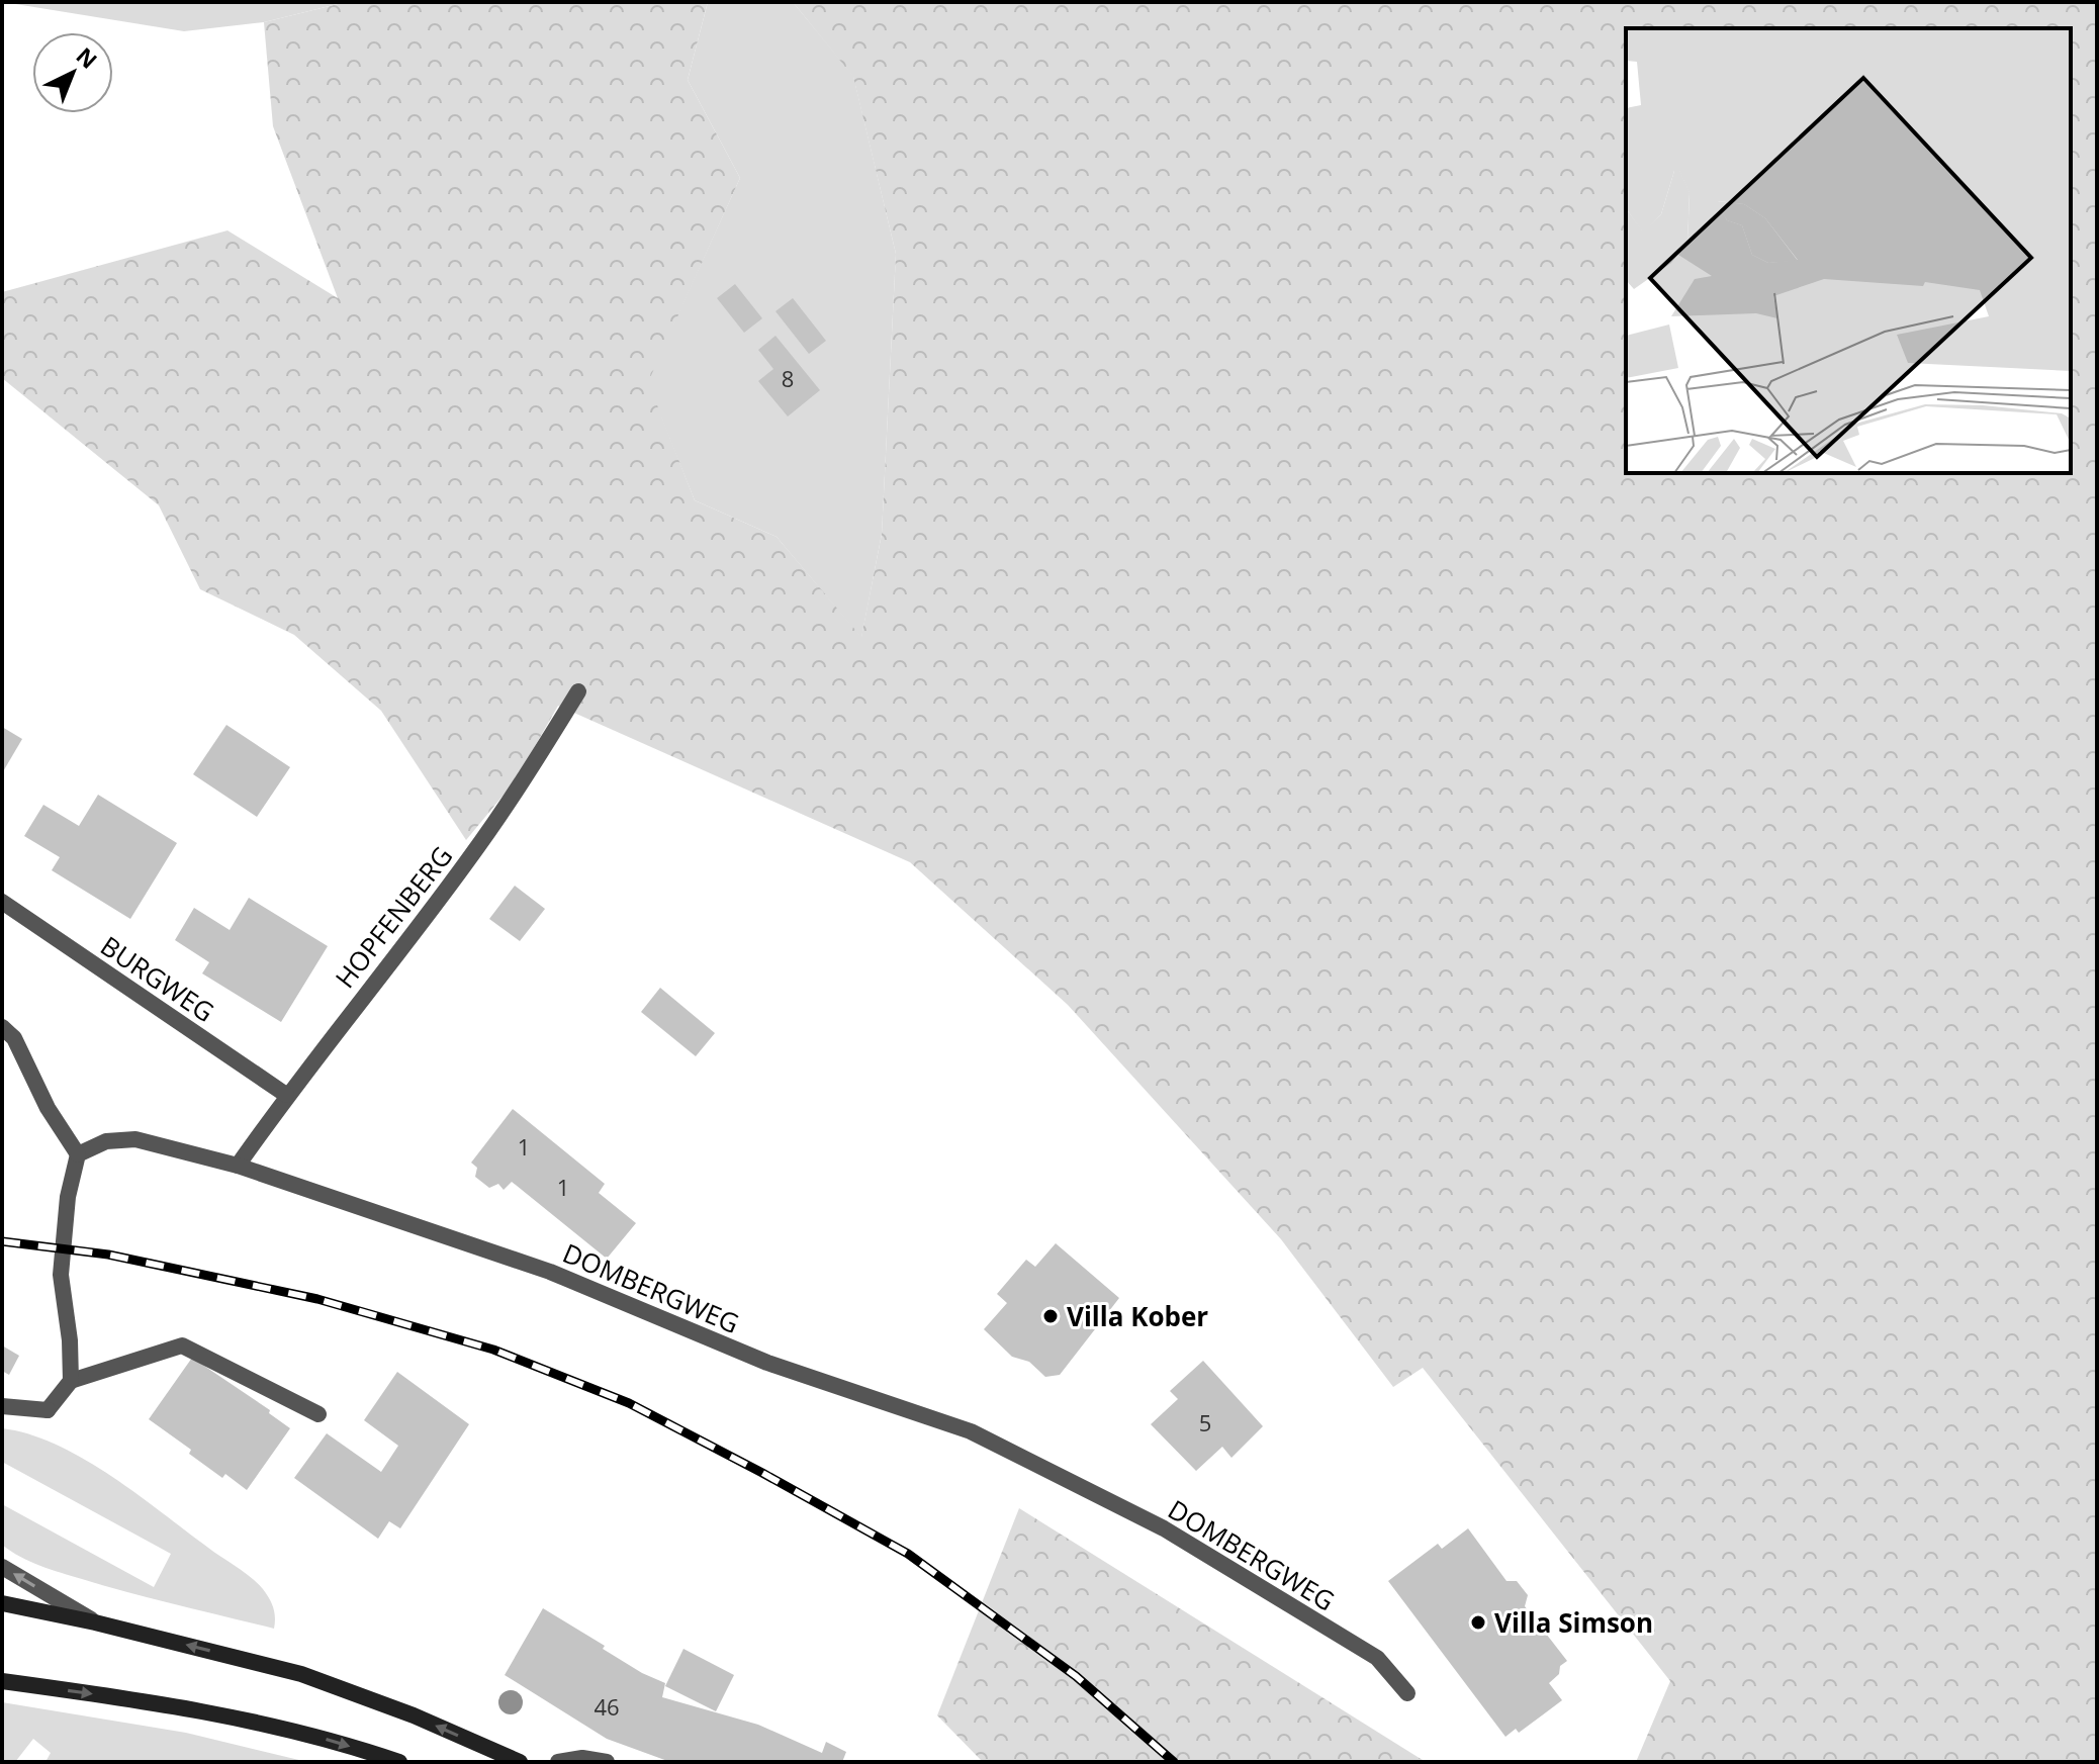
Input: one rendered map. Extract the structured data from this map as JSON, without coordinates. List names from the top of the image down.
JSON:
{
  "streets": {
    "street": ["HOPFENBERG", "BURGWEG", "DOMBERGWEG"]
  },
  "crossings": [
    ["HOPFENBERG", "BURGWEG"],
    ["HOPFENBERG", "DOMBERGWEG"]
  ],
  "places": ["Villa Kober", "Villa Simson"],
  "house_numbers": [
    "8",
    "1",
    "1",
    "5",
    "46"
  ],
  "north": "top right"
}
